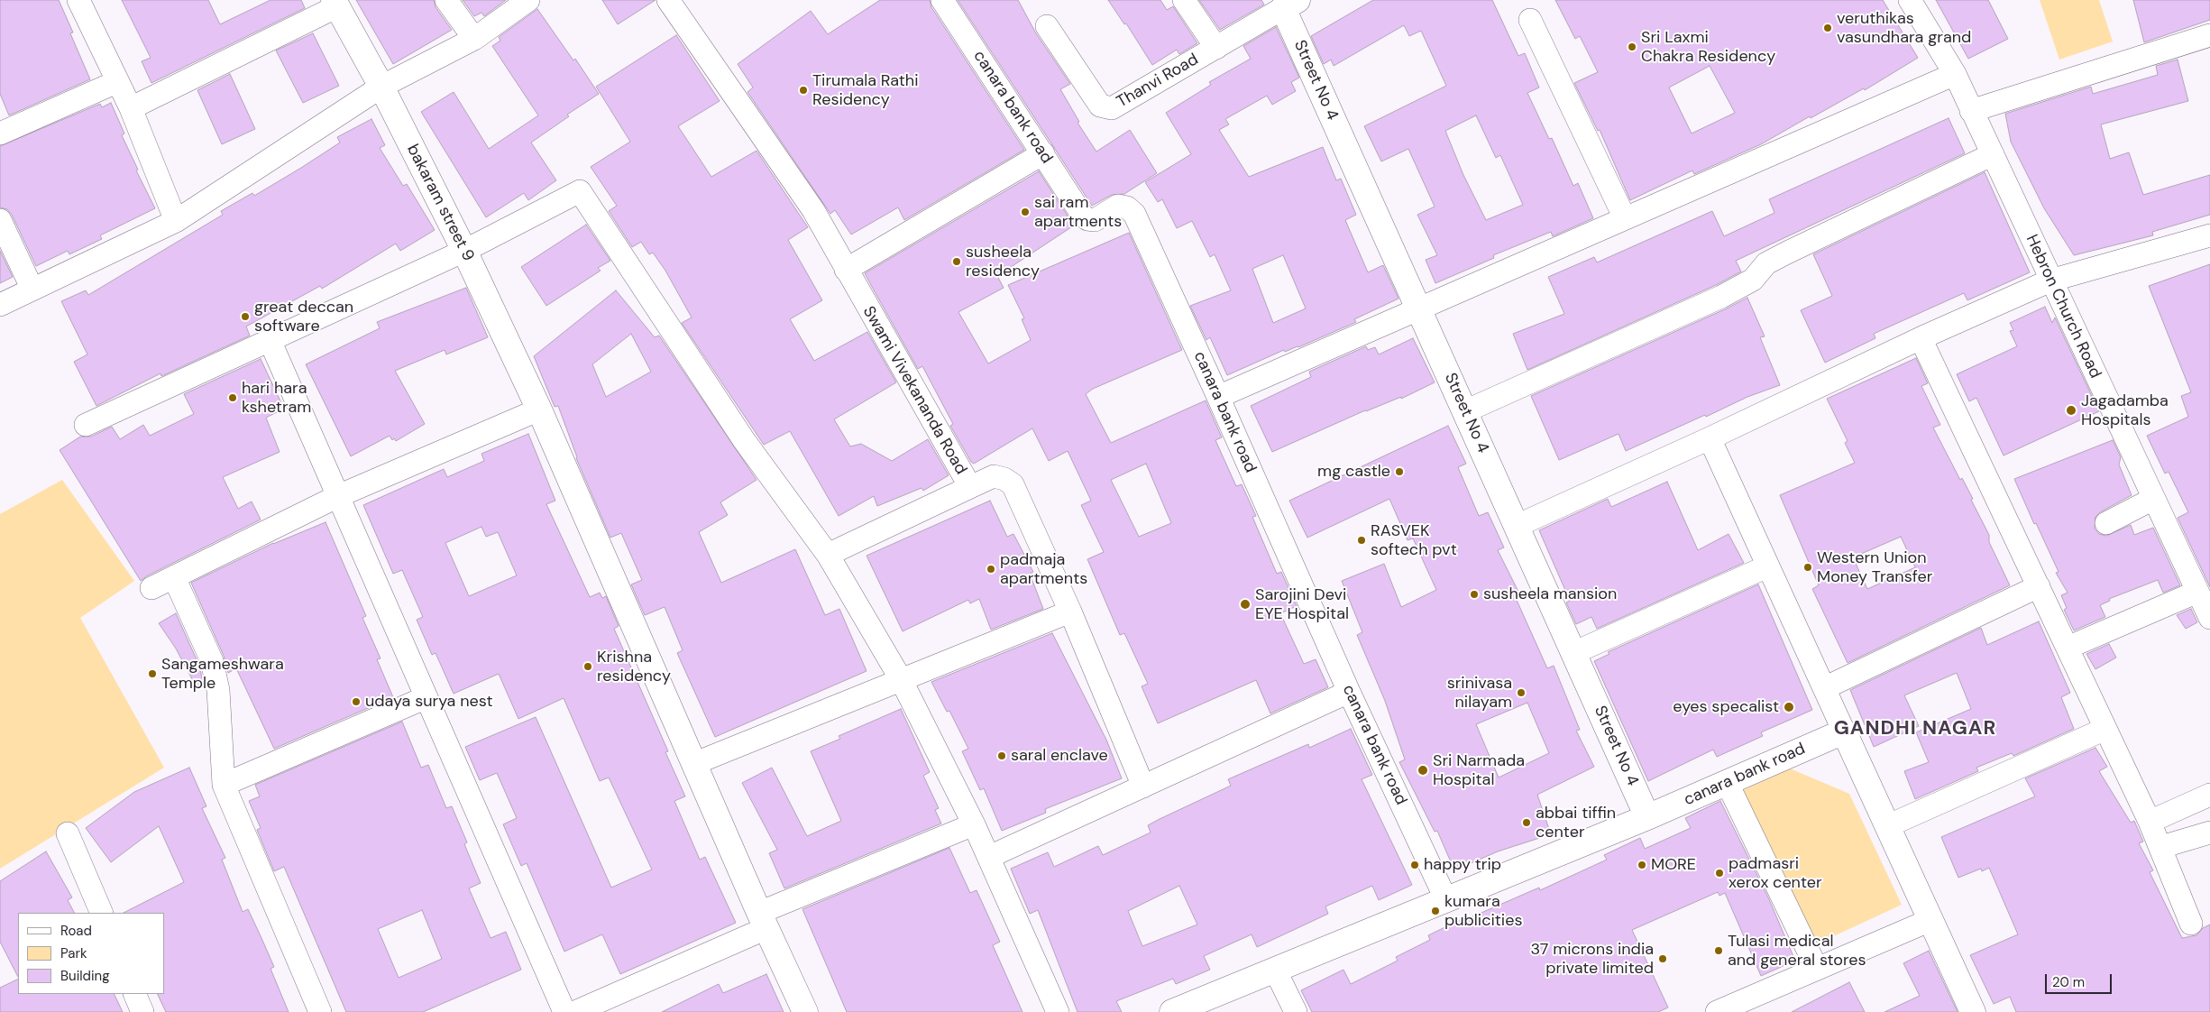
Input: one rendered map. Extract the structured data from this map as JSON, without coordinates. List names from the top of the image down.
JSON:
{
  "streets": {
    "street": [
      "Street No 4",
      "Thanvi Road",
      "canara bank road",
      "bakaram street 9",
      "Hebron Church Road",
      "Swami Vivekananda Road"
    ]
  },
  "crossings": [
    ["Street No 4", "Thanvi Road"],
    ["Street No 4", "canara bank road"]
  ],
  "districts": ["GANDHI NAGAR"],
  "places": [
    "veruthikas vasundhara grand",
    "Sri Laxmi Chakra Residency",
    "Tirumala Rathi Residency",
    "sai ram apartments",
    "susheela residency",
    "great deccan software",
    "hari hara kshetram",
    "Jagadamba Hospitals",
    "mg castle",
    "RASVEK softech pvt",
    "Western Union Money Transfer",
    "padmaja apartments",
    "susheela mansion",
    "Sarojini Devi EYE Hospital",
    "Krishna residency",
    "Sangameshwara Temple",
    "srinivasa nilayam",
    "udaya surya nest",
    "eyes specalist",
    "saral enclave",
    "Sri Narmada Hospital",
    "abbai tiffin center",
    "happy trip",
    "MORE",
    "padmasri xerox center",
    "kumara publicities",
    "Tulasi medical and general stores",
    "37 microns india private limited"
  ],
  "legend": ["Road", "Park", "Building"],
  "scale_bar": "20 m"
}
